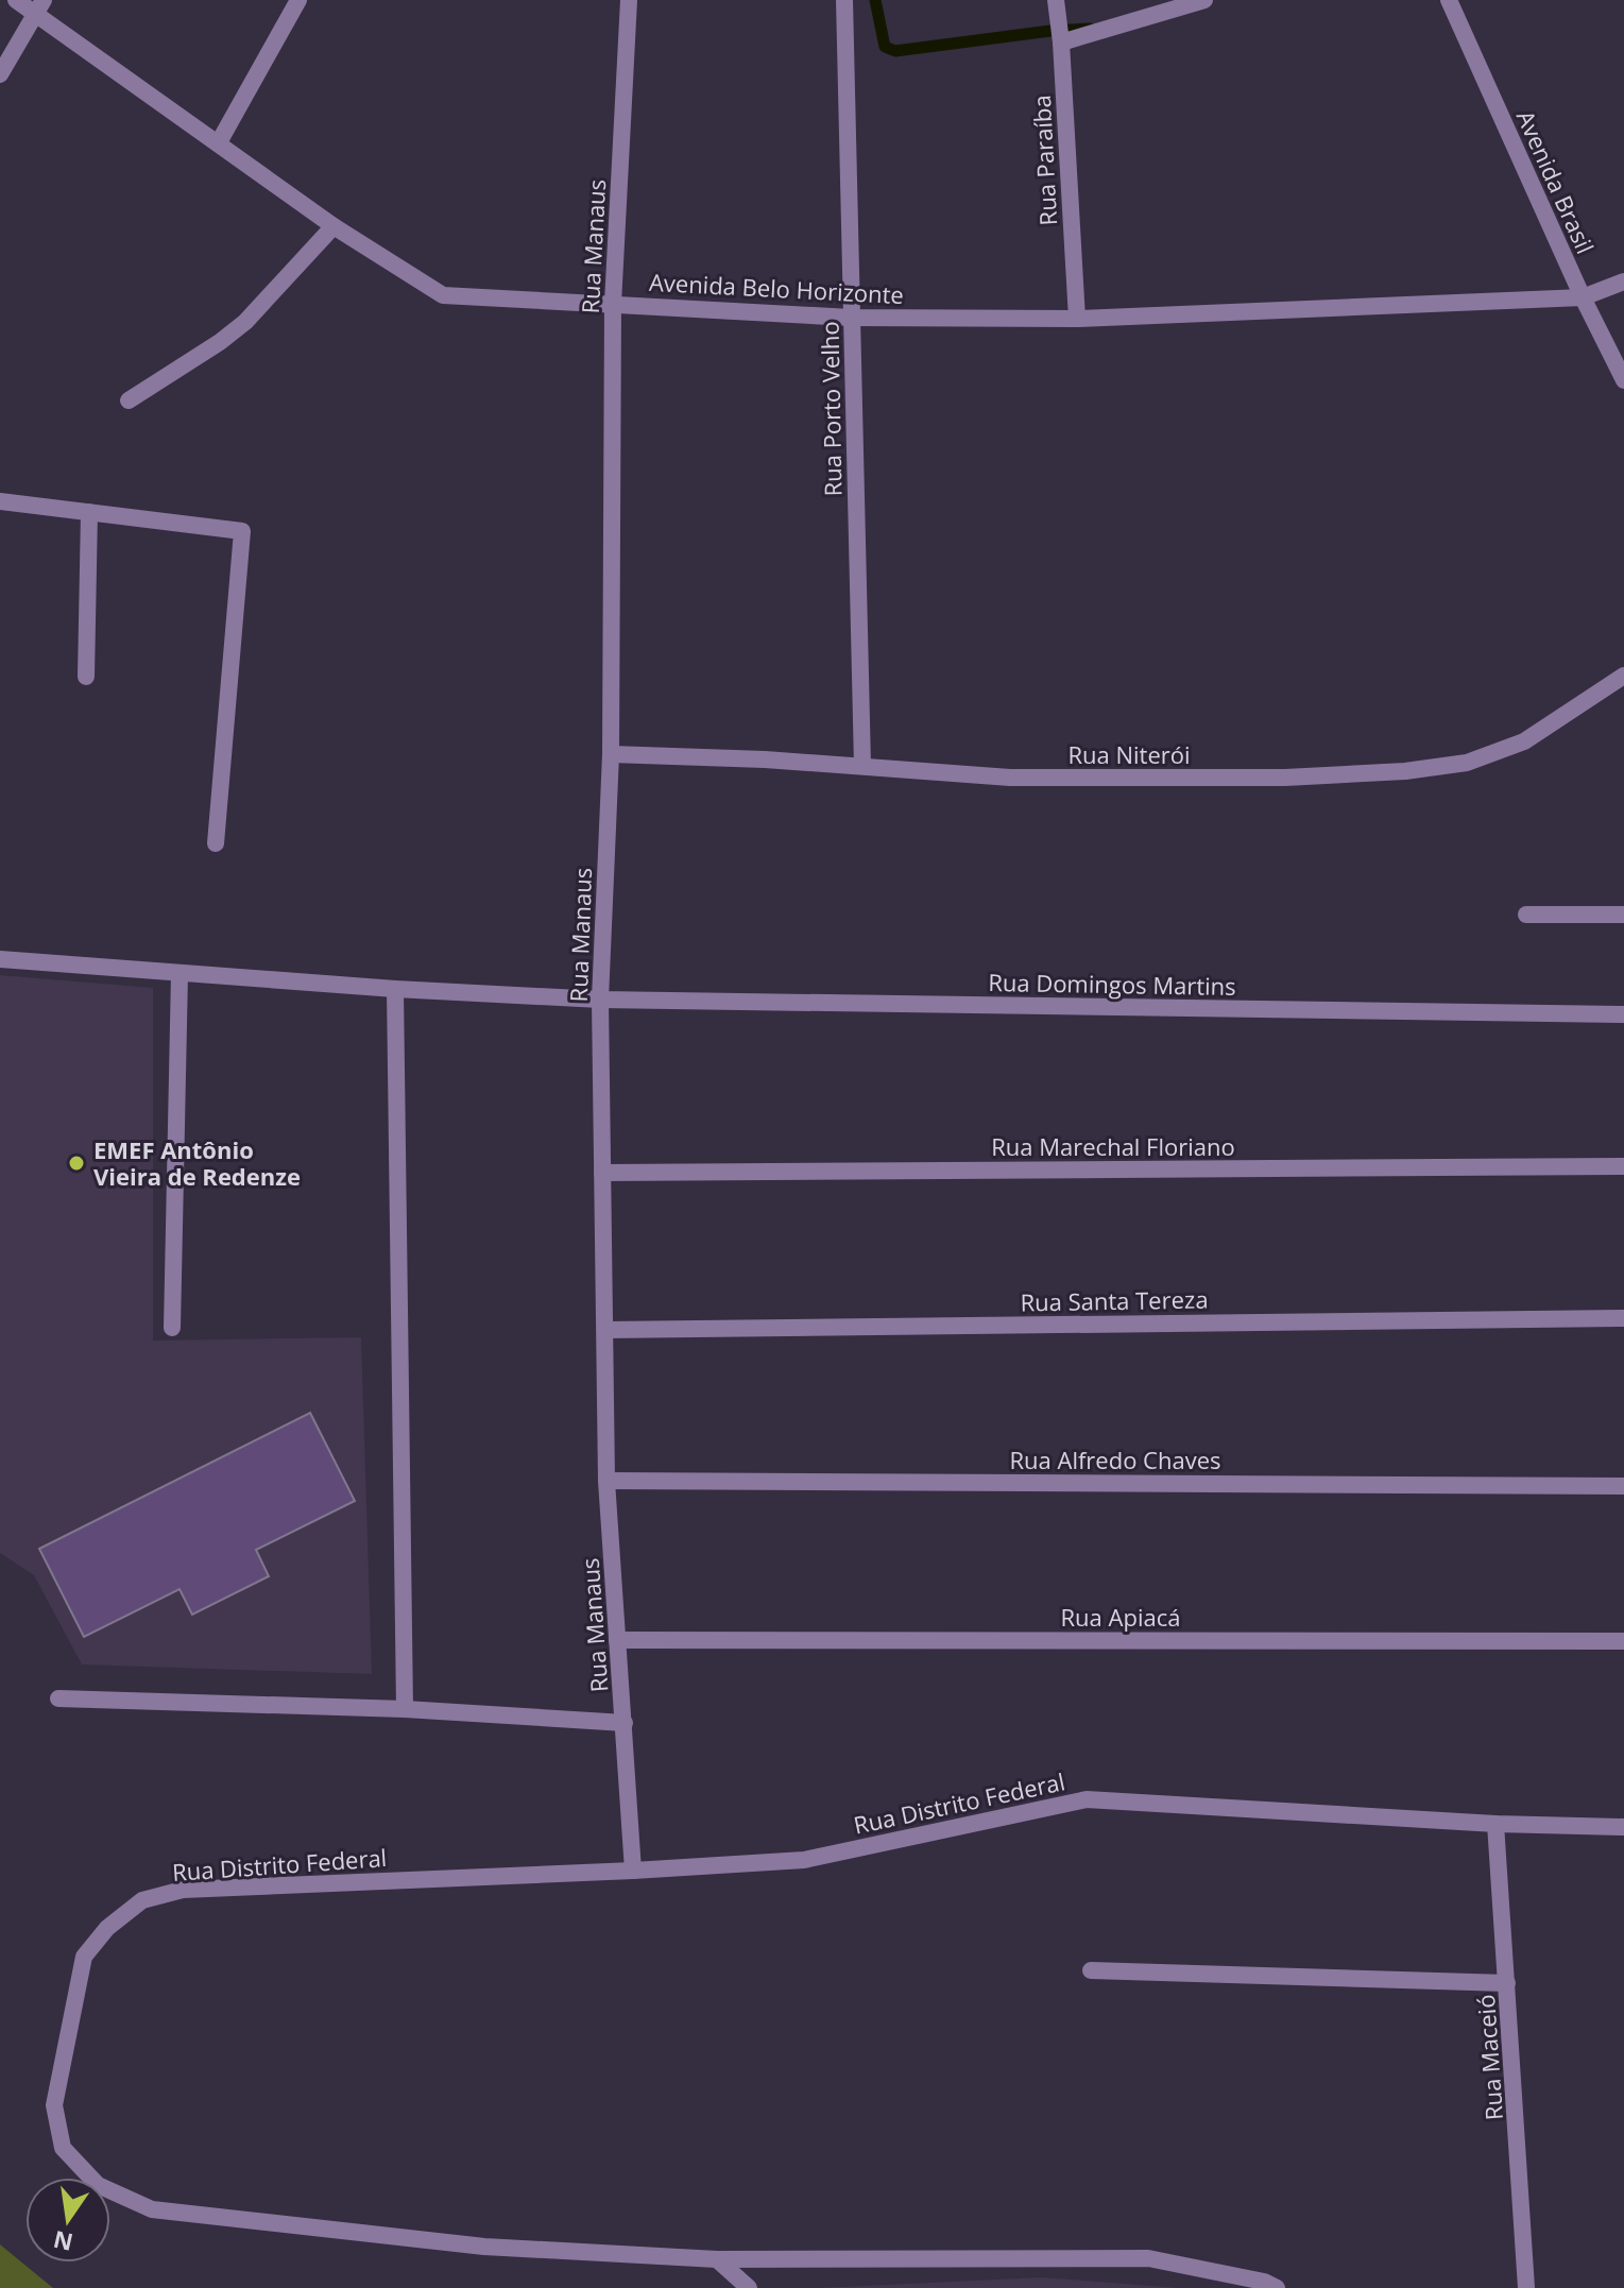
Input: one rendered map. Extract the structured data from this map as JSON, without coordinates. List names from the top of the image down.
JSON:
{
  "streets": {
    "street": [
      "Rua Paraíba",
      "Avenida Brasil",
      "Rua Manaus",
      "Avenida Belo Horizonte",
      "Rua Porto Velho",
      "Rua Niterói",
      "Rua Domingos Martins",
      "Rua Marechal Floriano",
      "Rua Santa Tereza",
      "Rua Alfredo Chaves",
      "Rua Apiacá",
      "Rua Distrito Federal",
      "Rua Maceió"
    ]
  },
  "crossings": [
    ["Rua Paraíba", "Avenida Belo Horizonte"],
    ["Avenida Brasil", "Avenida Belo Horizonte"],
    ["Rua Manaus", "Avenida Belo Horizonte"],
    ["Rua Manaus", "Rua Niterói"],
    ["Rua Manaus", "Rua Domingos Martins"],
    ["Rua Manaus", "Rua Marechal Floriano"],
    ["Rua Manaus", "Rua Santa Tereza"],
    ["Rua Manaus", "Rua Alfredo Chaves"],
    ["Rua Manaus", "Rua Apiacá"],
    ["Rua Manaus", "Rua Distrito Federal"],
    ["Avenida Belo Horizonte", "Rua Porto Velho"],
    ["Rua Porto Velho", "Rua Niterói"],
    ["Rua Distrito Federal", "Rua Maceió"]
  ],
  "places": ["EMEF Antônio Vieira de Redenze"],
  "north": "bottom"
}
